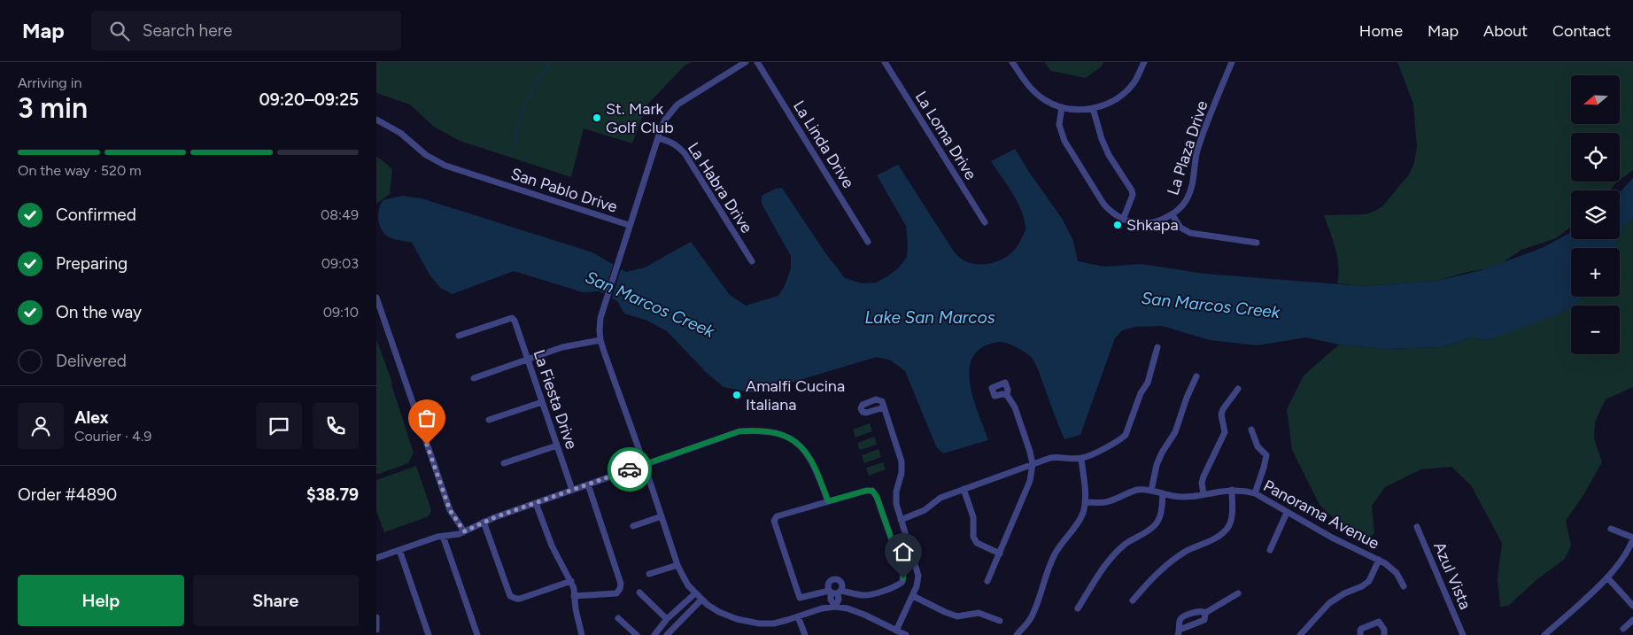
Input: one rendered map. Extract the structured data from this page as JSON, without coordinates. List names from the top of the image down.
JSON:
{
  "streets": {
    "street": [
      "La Loma Drive",
      "La Linda Drive",
      "La Plaza Drive",
      "La Habra Drive",
      "San Pablo Drive",
      "La Fiesta Drive",
      "Panorama Avenue",
      "Azul Vista"
    ]
  },
  "crossings": [
    ["La Habra Drive", "San Pablo Drive"]
  ],
  "water": ["San Marcos Creek", "Lake San Marcos"],
  "places": ["St. Mark Golf Club", "Shkapa", "Amalfi Cucina Italiana"],
  "north": "left",
  "page": {
    "header": "Map",
    "search": "Search here",
    "nav": [
      "Home",
      "Map",
      "About",
      "Contact"
    ],
    "heading": ["3 min", "Arriving in", "09:20–09:25"],
    "panel": [
      "Alex",
      "Courier · 4.9",
      "Order #4890",
      "$38.79"
    ],
    "map_buttons": ["+", "−"],
    "bar": "On the way · 520 m",
    "list": [
      ["Confirmed", "08:49"],
      ["Preparing", "09:03"],
      ["On the way", "09:10"],
      "Delivered"
    ],
    "buttons": ["Help", "Share"]
  }
}
